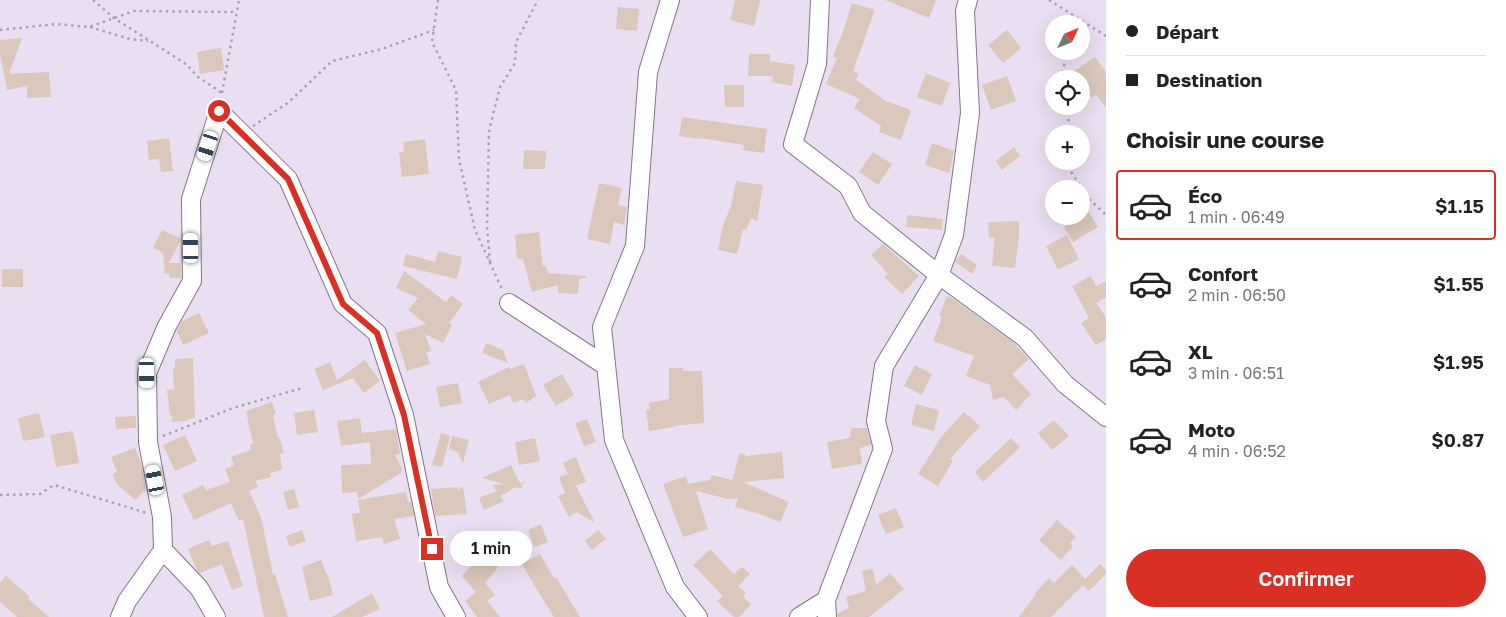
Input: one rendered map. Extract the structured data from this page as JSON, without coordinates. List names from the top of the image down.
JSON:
{
  "north": "top right",
  "page": {
    "banner": ["Départ", "Destination"],
    "map_buttons": ["+", "−"],
    "heading": "Choisir une course",
    "list": [
      {
        "name": "Éco",
        "note": "1 min · 06:49",
        "value": "$1.15"
      },
      {
        "name": "Confort",
        "note": "2 min · 06:50",
        "value": "$1.55"
      },
      {
        "name": "XL",
        "note": "3 min · 06:51",
        "value": "$1.95"
      },
      {
        "name": "Moto",
        "note": "4 min · 06:52",
        "value": "$0.87"
      }
    ],
    "bubble": "1 min",
    "buttons": "Confirmer"
  }
}
